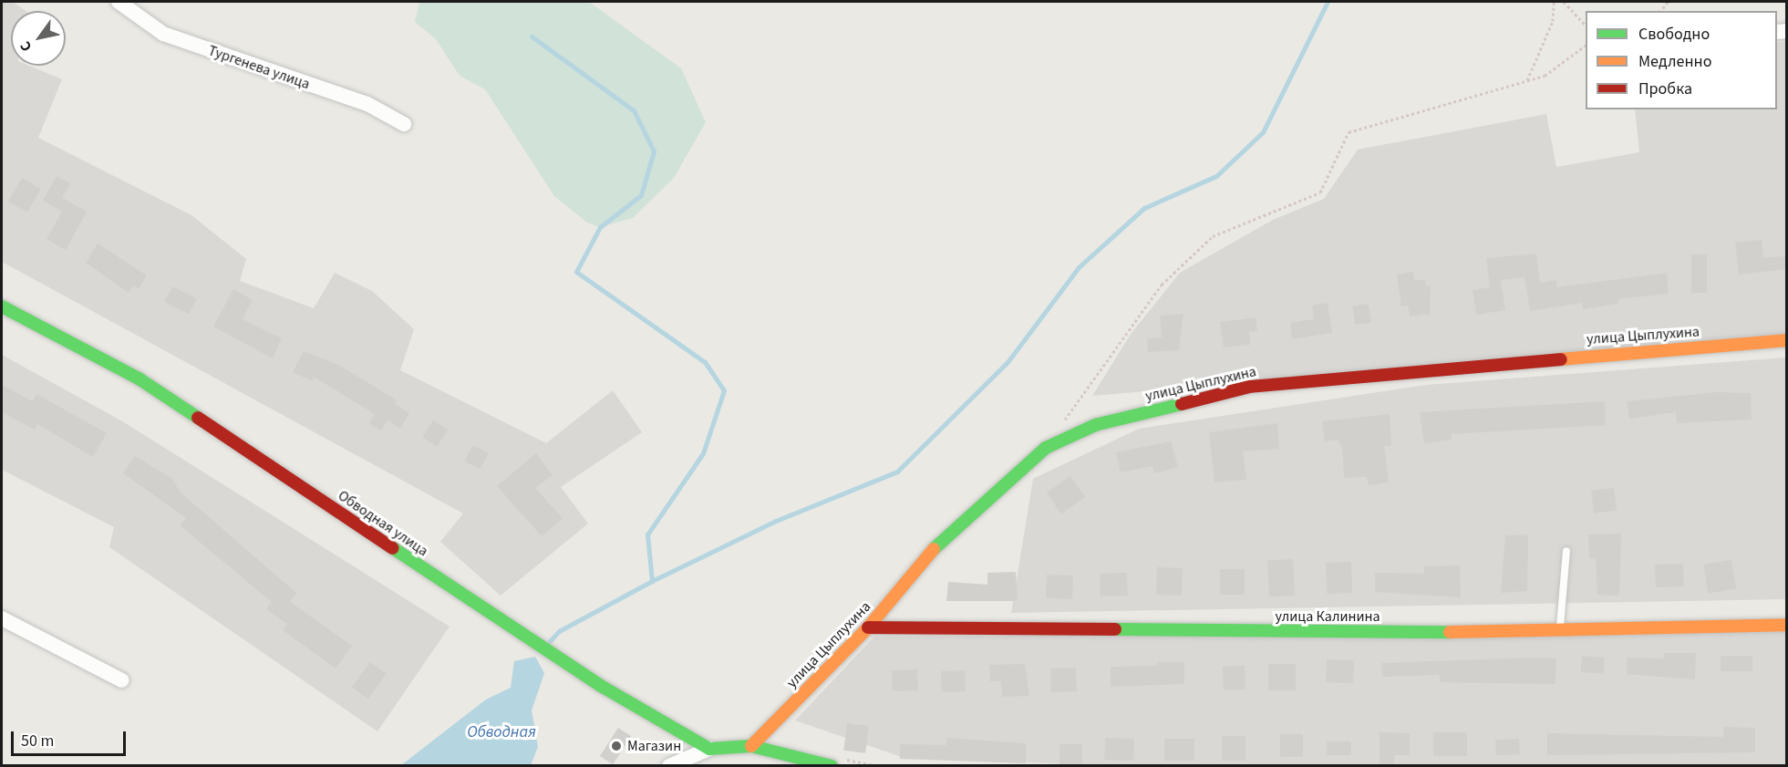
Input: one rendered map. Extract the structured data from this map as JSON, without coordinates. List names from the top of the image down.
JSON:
{
  "streets": {
    "street": [
      "Тургенева улица",
      "улица Цыплухина",
      "Обводная улица",
      "улица Калинина"
    ]
  },
  "crossings": [
    ["улица Цыплухина", "улица Калинина"]
  ],
  "water": ["Обводная"],
  "places": ["Магазин"],
  "legend": ["Свободно", "Медленно", "Пробка"],
  "scale_bar": "50 m",
  "north": "bottom left"
}
